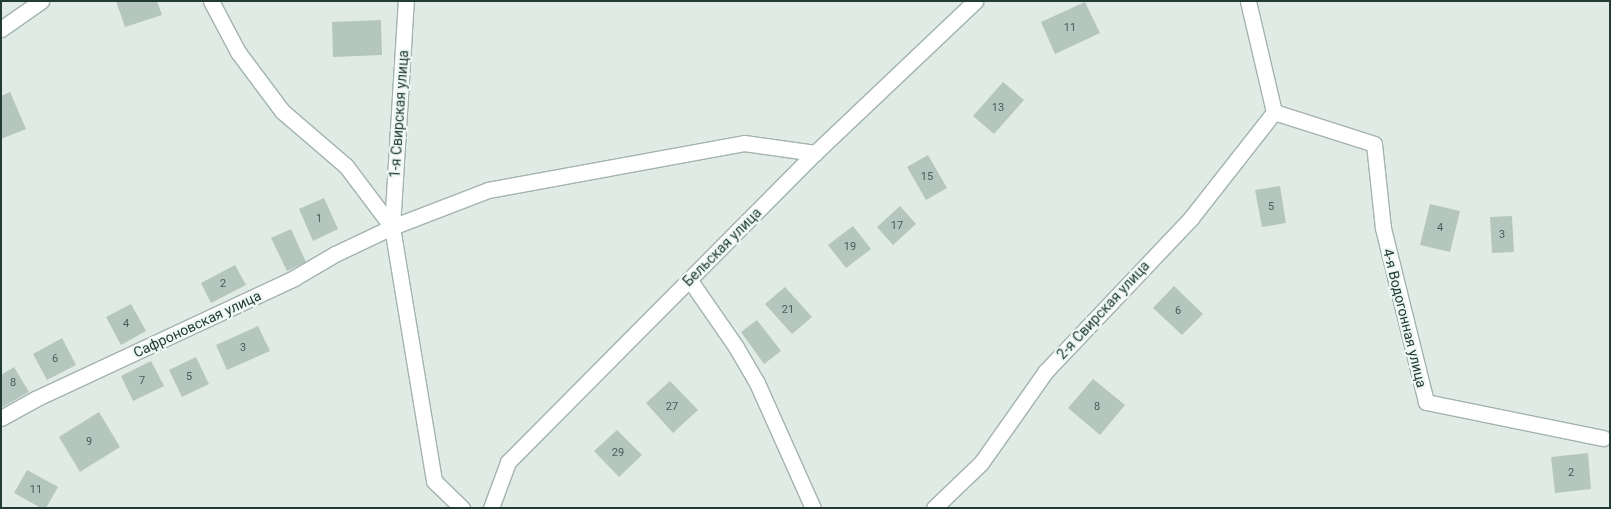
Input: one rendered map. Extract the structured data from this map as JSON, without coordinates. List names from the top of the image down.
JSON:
{
  "streets": {
    "street": [
      "1-я Свирская улица",
      "Бельская улица",
      "2-я Свирская улица",
      "4-я Водогонная улица",
      "Сафроновская улица"
    ]
  },
  "crossings": [
    ["1-я Свирская улица", "Сафроновская улица"],
    ["Бельская улица", "Сафроновская улица"],
    ["2-я Свирская улица", "4-я Водогонная улица"]
  ],
  "house_numbers": [
    "11",
    "13",
    "15",
    "5",
    "1",
    "17",
    "4",
    "3",
    "19",
    "2",
    "21",
    "6",
    "4",
    "3",
    "6",
    "5",
    "7",
    "8",
    "27",
    "8",
    "9",
    "29",
    "2",
    "11"
  ]
}
